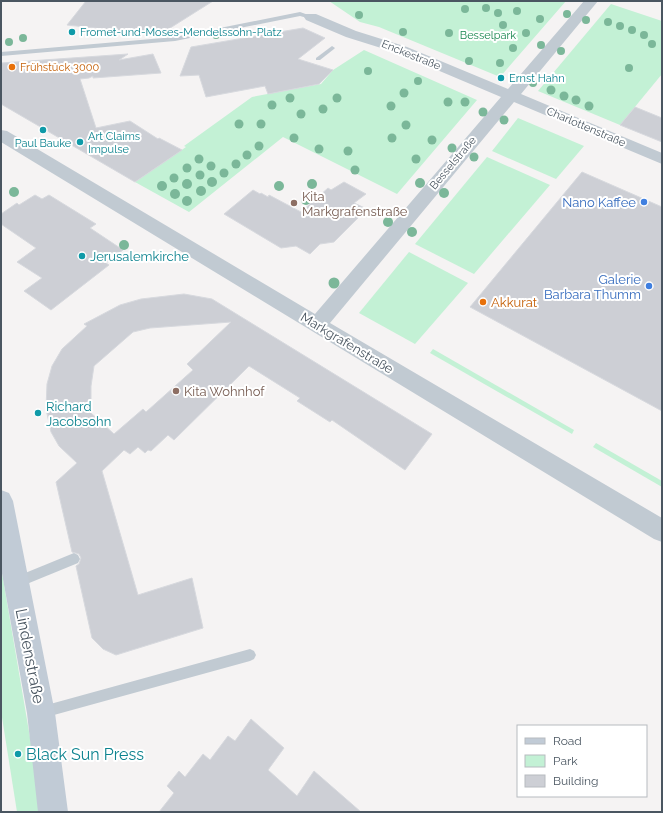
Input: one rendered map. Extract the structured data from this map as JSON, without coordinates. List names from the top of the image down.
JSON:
{
  "streets": {
    "main road": ["Lindenstraße"],
    "street": [
      "Enckestraße",
      "Charlottenstraße",
      "Besselstraße",
      "Markgrafenstraße"
    ]
  },
  "crossings": [
    ["Enckestraße", "Charlottenstraße"],
    ["Enckestraße", "Besselstraße"],
    ["Charlottenstraße", "Besselstraße"],
    ["Besselstraße", "Markgrafenstraße"]
  ],
  "parks": ["Besselpark"],
  "places": [
    "Fromet-und-Moses-Mendelssohn-Platz",
    "Frühstück 3000",
    "Ernst Hahn",
    "Paul Bauke",
    "Art Claims Impulse",
    "Nano Kaffee",
    "Kita Markgrafenstraße",
    "Jerusalemkirche",
    "Galerie Barbara Thumm",
    "Akkurat",
    "Kita Wohnhof",
    "Richard Jacobsohn",
    "Black Sun Press"
  ],
  "legend": ["Road", "Park", "Building"]
}
